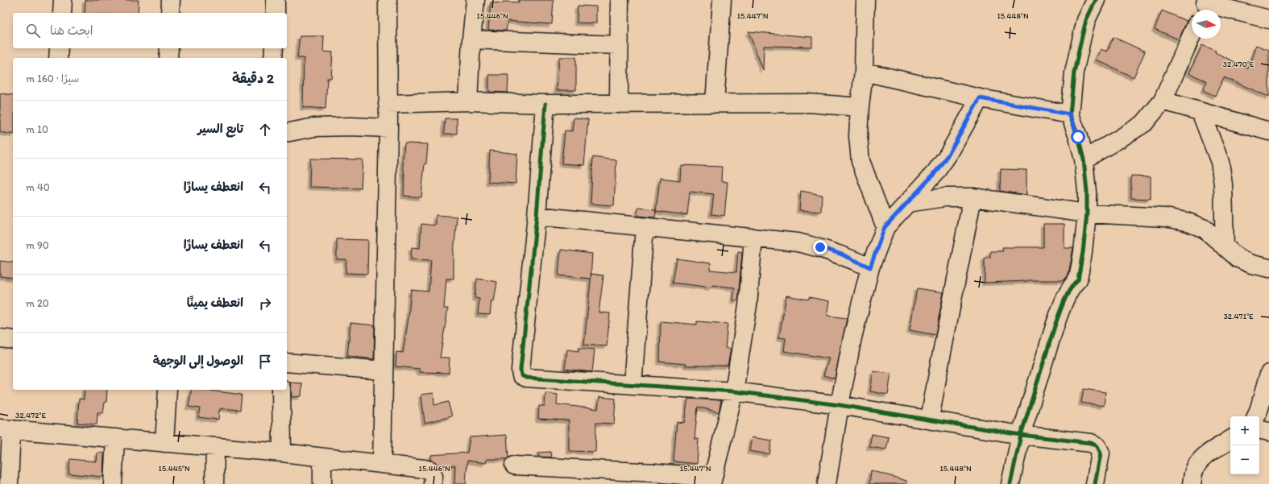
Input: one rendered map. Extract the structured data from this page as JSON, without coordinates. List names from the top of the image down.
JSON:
{
  "north": "right",
  "page": {
    "search": "ابحث هنا",
    "heading": ["2 دقيقة", "سيرًا · 160 m"],
    "list": [
      ["تابع السير", "10 m"],
      ["انعطف يسارًا", "40 m"],
      ["انعطف يسارًا", "90 m"],
      ["انعطف يمينًا", "20 m"],
      "الوصول إلى الوجهة"
    ],
    "map_buttons": ["+", "−"]
  },
  "coordinates": [
    "15.446°N",
    "15.447°N",
    "15.448°N",
    "32.470°E",
    "32.471°E",
    "32.472°E",
    "15.445°N"
  ]
}
